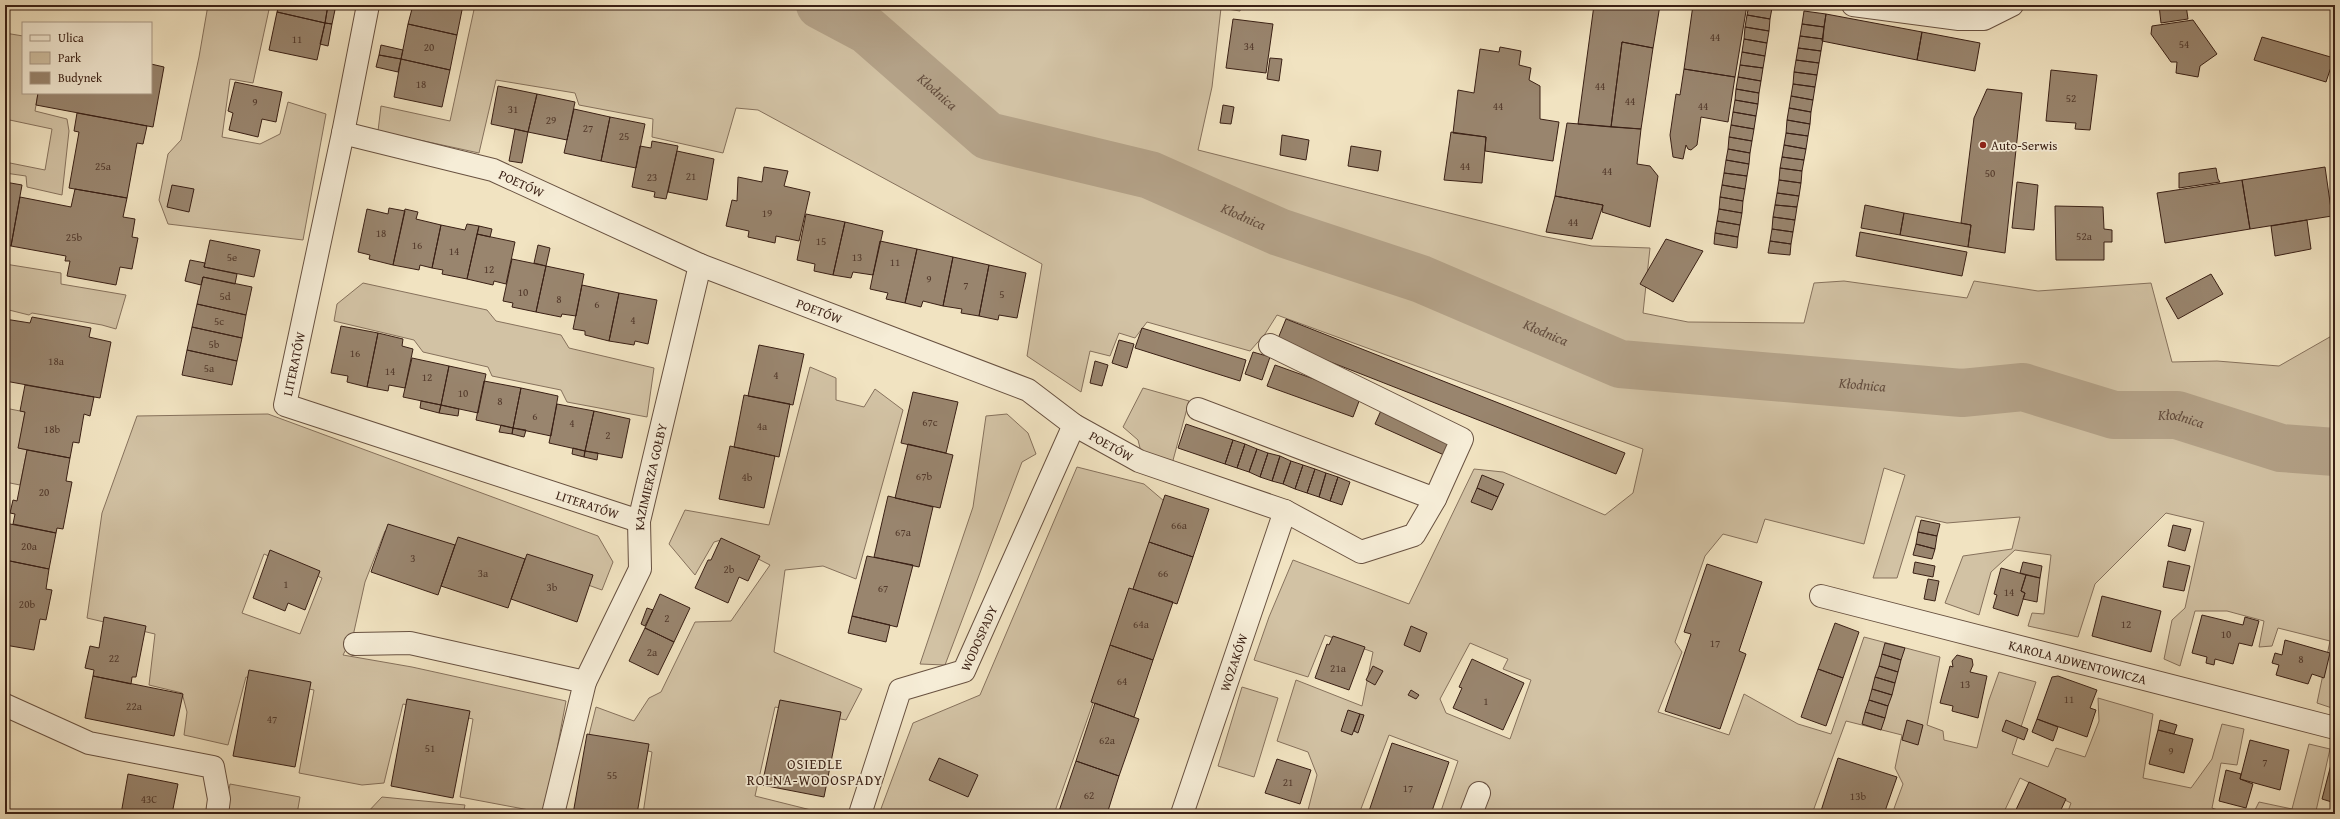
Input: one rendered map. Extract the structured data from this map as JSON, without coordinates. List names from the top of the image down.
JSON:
{
  "streets": {
    "street": [
      "POETÓW",
      "LITERATÓW",
      "KAZIMIERZA GOŁBY",
      "WODOSPADY",
      "WOZAKÓW",
      "KAROLA ADWENTOWICZA"
    ]
  },
  "crossings": [
    ["POETÓW", "LITERATÓW"],
    ["POETÓW", "KAZIMIERZA GOŁBY"],
    ["POETÓW", "WODOSPADY"],
    ["POETÓW", "WOZAKÓW"],
    ["LITERATÓW", "KAZIMIERZA GOŁBY"]
  ],
  "districts": ["OSIEDLE ROLNA-WODOSPADY"],
  "water": ["Kłodnica"],
  "places": ["Auto-Serwis"],
  "house_numbers": [
    "44",
    "11",
    "54",
    "34",
    "20",
    "18",
    "44",
    "52",
    "44",
    "9",
    "44",
    "44",
    "31",
    "29",
    "27",
    "25",
    "25a",
    "44",
    "44",
    "50",
    "21",
    "23",
    "19",
    "44",
    "18",
    "52a",
    "25b",
    "15",
    "16",
    "14",
    "5e",
    "13",
    "11",
    "12",
    "9",
    "7",
    "10",
    "5",
    "5d",
    "8",
    "6",
    "4",
    "5c",
    "5b",
    "16",
    "18a",
    "5a",
    "14",
    "4",
    "12",
    "10",
    "8",
    "6",
    "67c",
    "4",
    "4a",
    "18b",
    "2",
    "67b",
    "4b",
    "20",
    "66a",
    "67a",
    "20a",
    "3",
    "2b",
    "3a",
    "66",
    "1",
    "3b",
    "67",
    "14",
    "20b",
    "2",
    "64a",
    "12",
    "10",
    "17",
    "2a",
    "22",
    "8",
    "21a",
    "64",
    "13",
    "11",
    "1",
    "22a",
    "47",
    "62a",
    "51",
    "9",
    "7",
    "55",
    "21",
    "17",
    "62",
    "13b",
    "43C"
  ],
  "legend": ["Ulica", "Park", "Budynek"]
}
